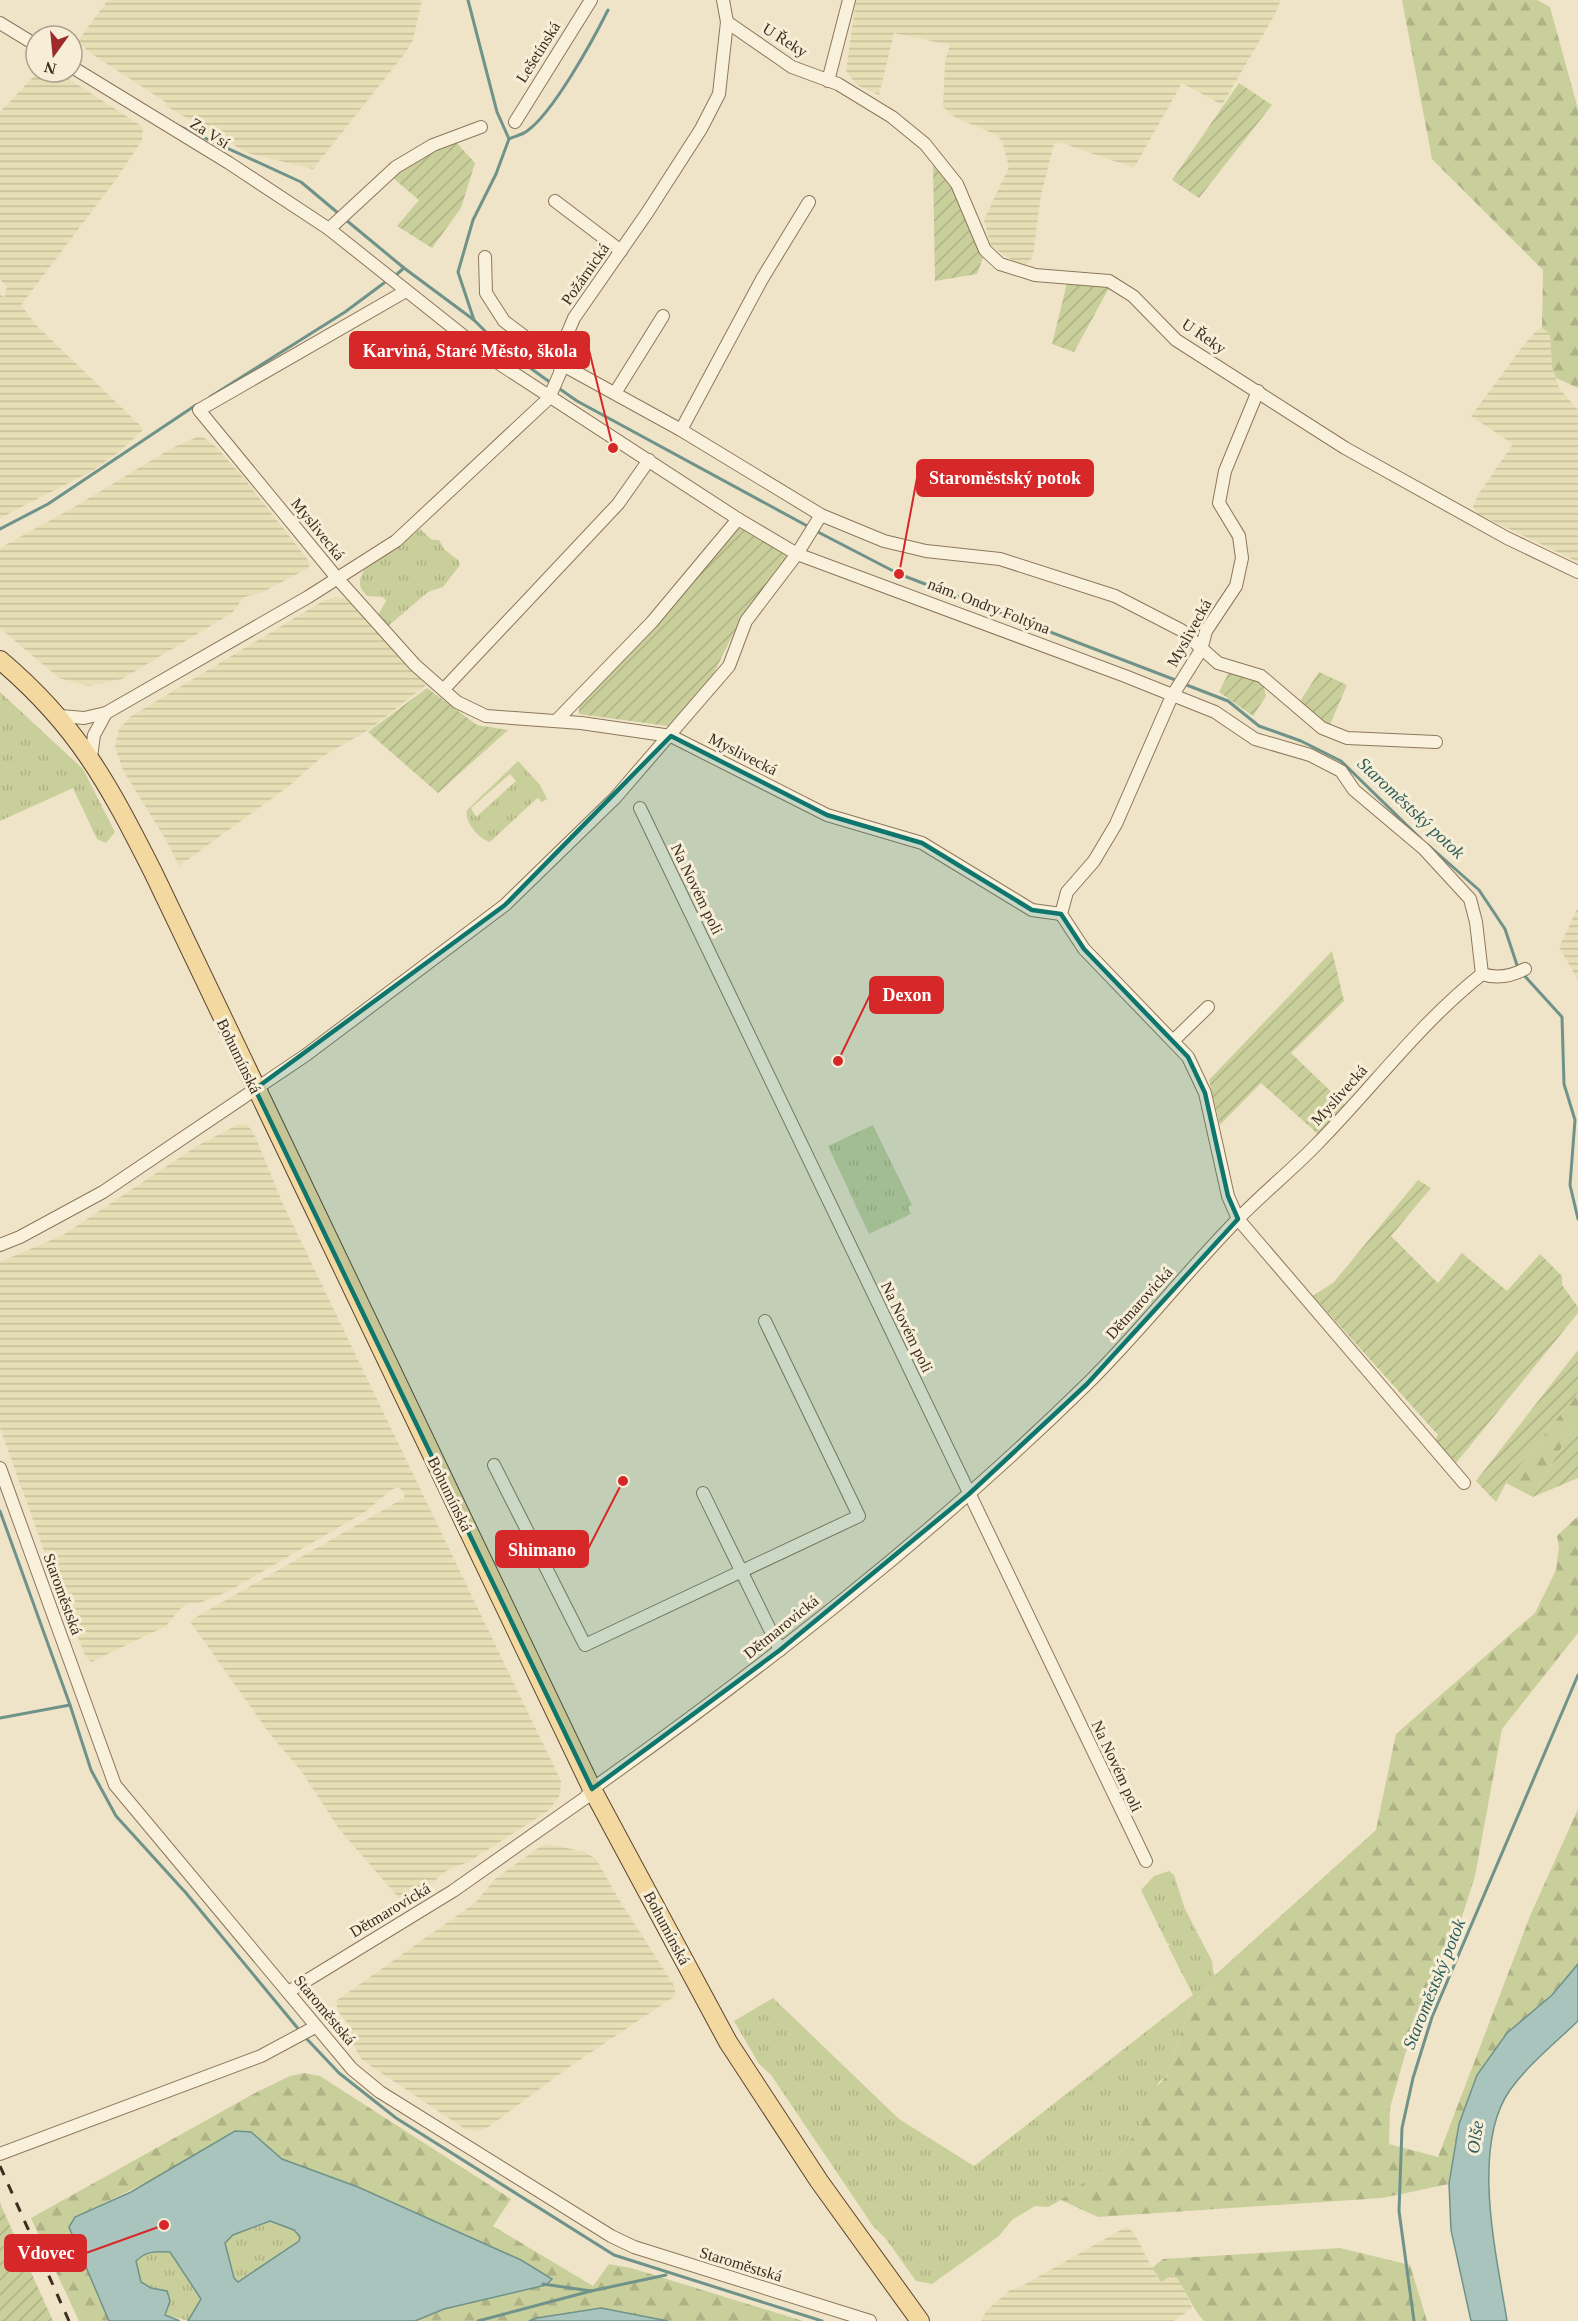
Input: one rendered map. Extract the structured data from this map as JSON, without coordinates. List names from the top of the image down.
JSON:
{
  "streets": {
    "main road": ["Bohumínská"],
    "street": [
      "U Řeky",
      "Lešetínská",
      "Za Vsí",
      "Požárnická",
      "Myslivecká",
      "nám. Ondry Foltýna",
      "Na Novém poli",
      "Dětmarovická",
      "Staroměstská"
    ]
  },
  "crossings": [
    ["U Řeky", "Požárnická"],
    ["U Řeky", "Myslivecká"],
    ["Za Vsí", "nám. Ondry Foltýna"],
    ["Požárnická", "nám. Ondry Foltýna"],
    ["Myslivecká", "nám. Ondry Foltýna"],
    ["Myslivecká", "Dětmarovická"],
    ["Na Novém poli", "Dětmarovická"],
    ["Bohumínská", "Dětmarovická"],
    ["Dětmarovická", "Staroměstská"]
  ],
  "water": ["Staroměstský potok", "Olše"],
  "places": [
    "Karviná, Staré Město, škola",
    "Staroměstský potok",
    "Dexon",
    "Shimano",
    "Vdovec"
  ],
  "north": "bottom"
}
